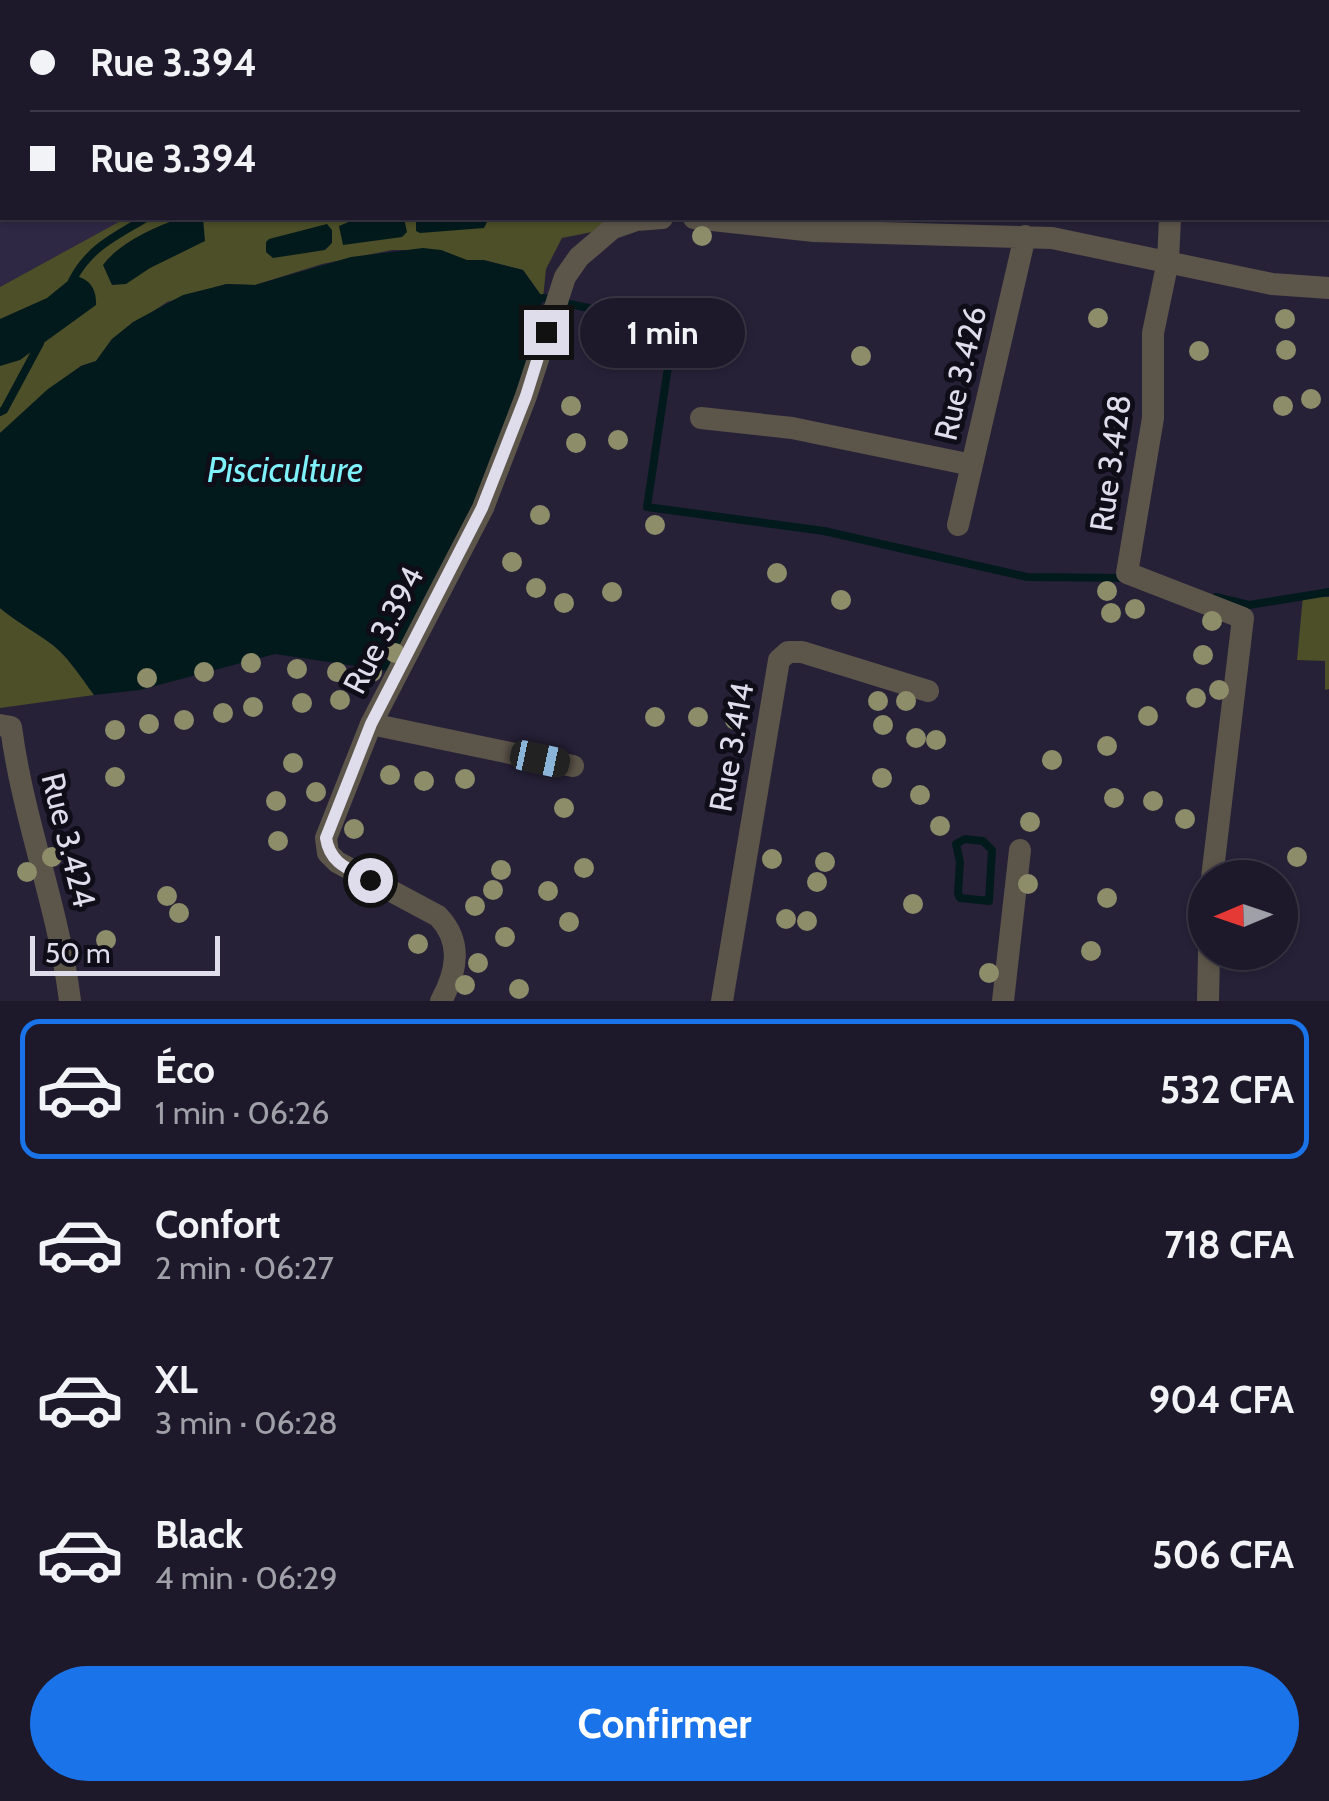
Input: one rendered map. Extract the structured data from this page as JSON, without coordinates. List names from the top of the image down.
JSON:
{
  "streets": {
    "street": [
      "Rue 3.426",
      "Rue 3.428",
      "Rue 3.394",
      "Rue 3.414",
      "Rue 3.424"
    ]
  },
  "water": ["Pisciculture"],
  "scale_bar": "50 m",
  "north": "left",
  "page": {
    "banner": ["Rue 3.394", "Rue 3.394"],
    "bubble": "1 min",
    "scale": "50 m",
    "list": [
      {
        "name": "Éco",
        "note": "1 min · 06:26",
        "value": "532 CFA"
      },
      {
        "name": "Confort",
        "note": "2 min · 06:27",
        "value": "718 CFA"
      },
      {
        "name": "XL",
        "note": "3 min · 06:28",
        "value": "904 CFA"
      },
      {
        "name": "Black",
        "note": "4 min · 06:29",
        "value": "506 CFA"
      }
    ],
    "buttons": "Confirmer"
  }
}
